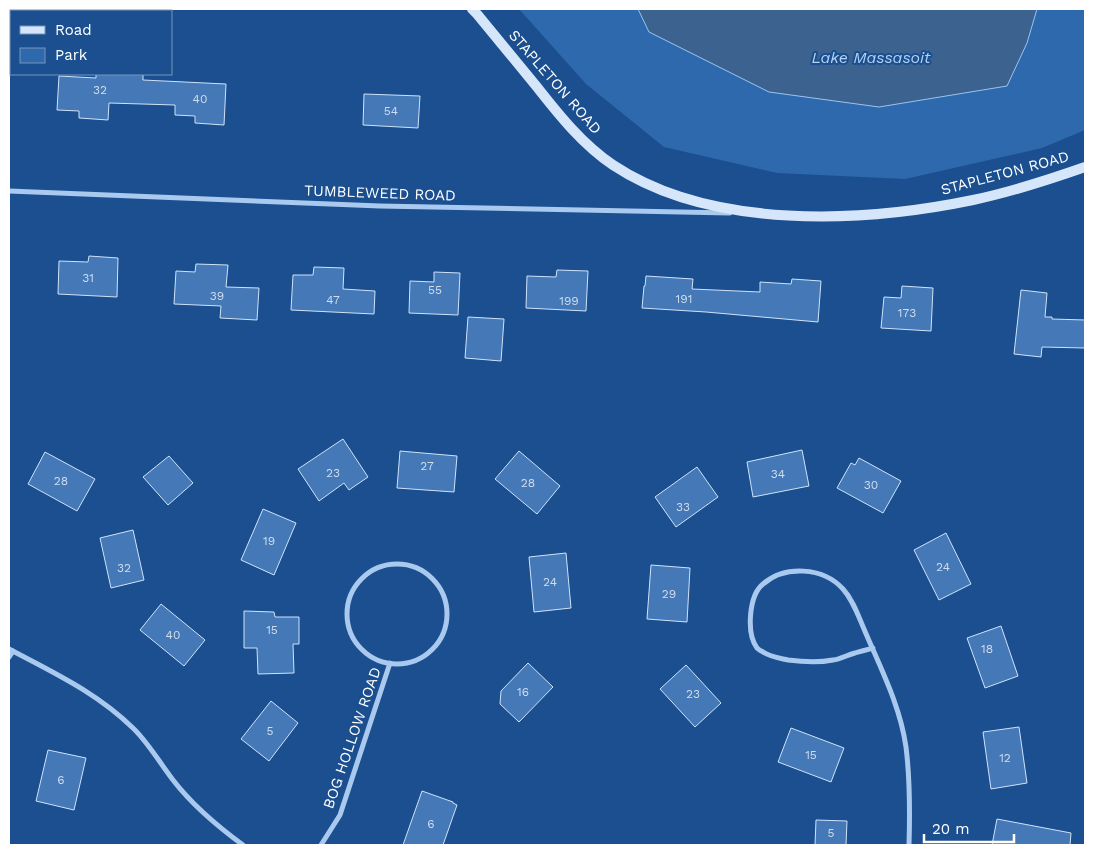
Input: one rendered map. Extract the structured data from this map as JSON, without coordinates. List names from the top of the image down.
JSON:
{
  "streets": {
    "street": ["STAPLETON ROAD", "TUMBLEWEED ROAD", "BOG HOLLOW ROAD"]
  },
  "crossings": [
    ["STAPLETON ROAD", "TUMBLEWEED ROAD"]
  ],
  "water": ["Lake Massasoit"],
  "house_numbers": [
    "32",
    "40",
    "54",
    "31",
    "55",
    "39",
    "191",
    "47",
    "199",
    "173",
    "27",
    "23",
    "34",
    "28",
    "28",
    "30",
    "33",
    "19",
    "24",
    "32",
    "24",
    "29",
    "15",
    "40",
    "18",
    "16",
    "23",
    "5",
    "15",
    "12",
    "6",
    "6",
    "5"
  ],
  "legend": ["Road", "Park"],
  "scale_bar": "20 m"
}
